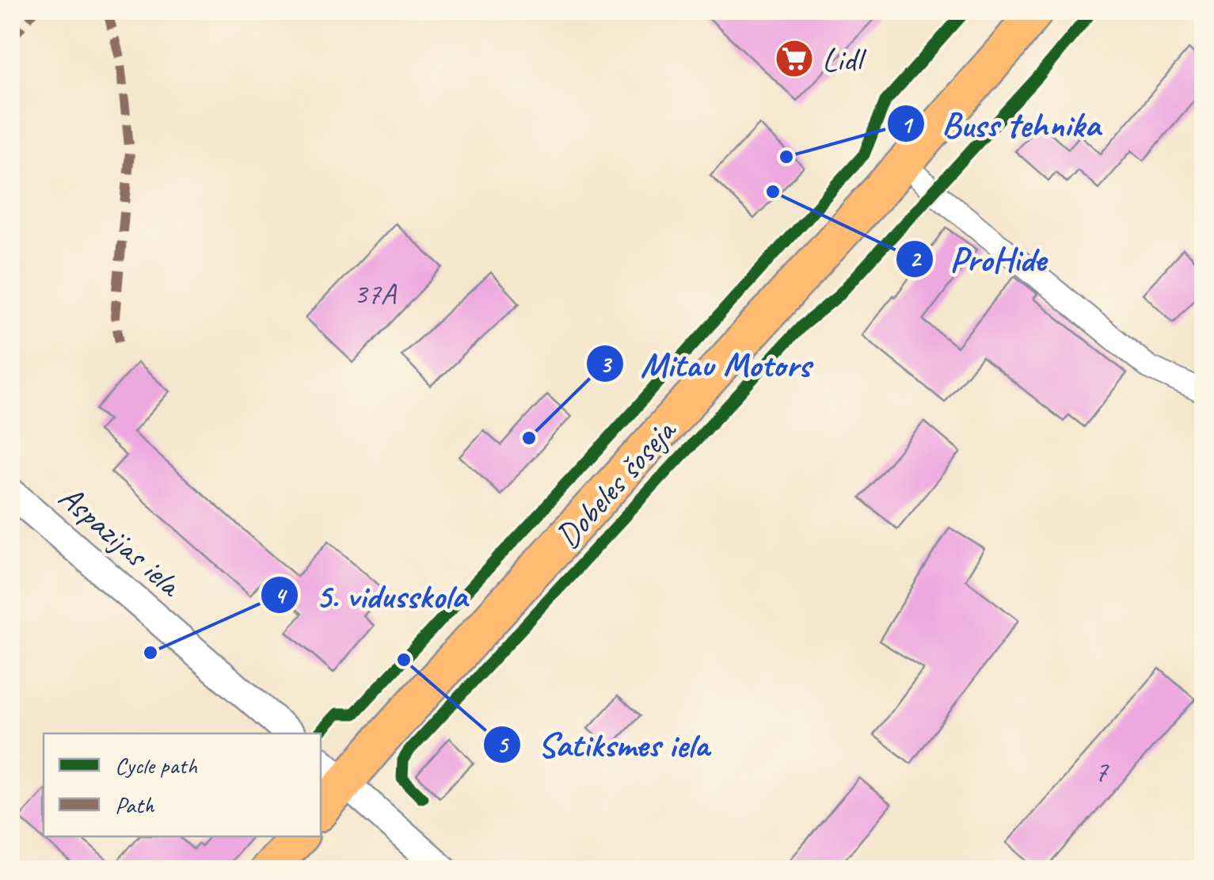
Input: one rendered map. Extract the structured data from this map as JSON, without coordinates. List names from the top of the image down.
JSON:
{
  "streets": {
    "main road": ["Dobeles šoseja"],
    "street": ["Aspazijas iela"]
  },
  "places": {
    "supermarket": ["Lidl"],
    "other": [
      "Buss tehnika",
      "ProHide",
      "Mitau Motors",
      "5. vidusskola",
      "Satiksmes iela"
    ]
  },
  "house_numbers": ["37A", "7"],
  "legend": ["Cycle path", "Path"]
}
